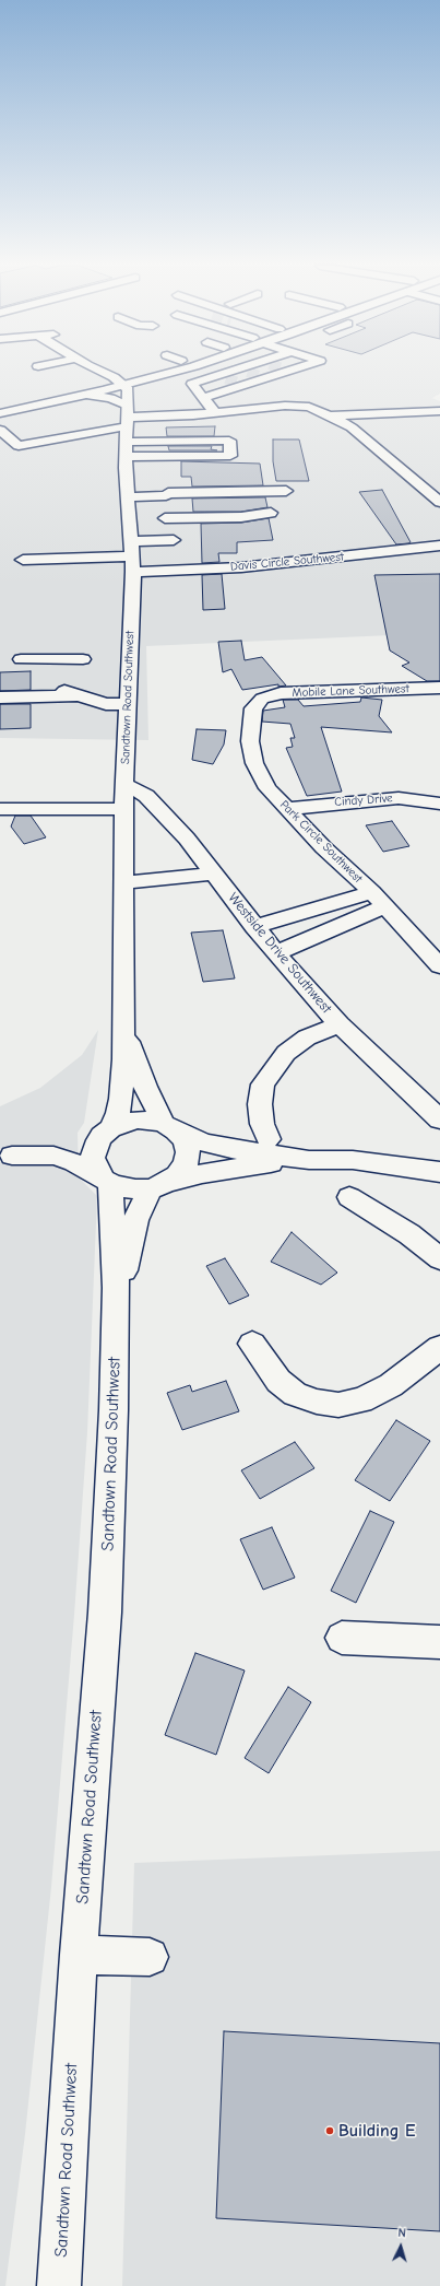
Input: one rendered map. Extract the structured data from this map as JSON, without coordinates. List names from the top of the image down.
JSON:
{
  "streets": {
    "street": [
      "Davis Circle Southwest",
      "Mobile Lane Southwest",
      "Sandtown Road Southwest",
      "Cindy Drive",
      "Park Circle Southwest",
      "Westside Drive Southwest"
    ]
  },
  "crossings": [
    ["Davis Circle Southwest", "Sandtown Road Southwest"],
    ["Mobile Lane Southwest", "Park Circle Southwest"],
    ["Sandtown Road Southwest", "Westside Drive Southwest"],
    ["Cindy Drive", "Park Circle Southwest"]
  ],
  "places": ["Building E"],
  "north": "top"
}
